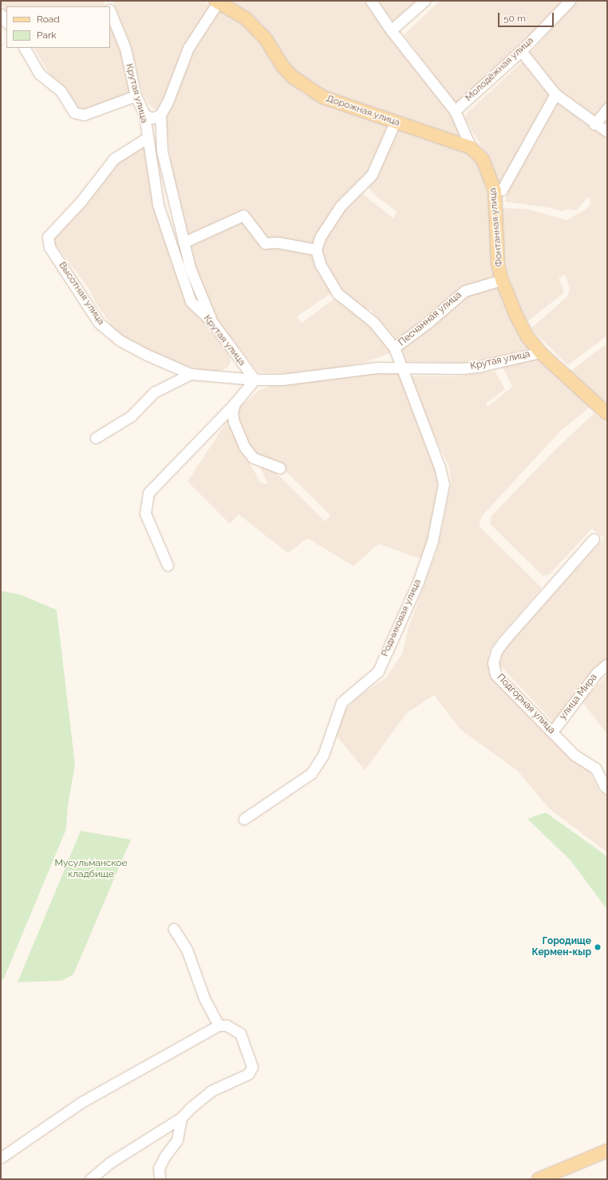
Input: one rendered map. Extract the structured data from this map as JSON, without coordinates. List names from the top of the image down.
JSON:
{
  "streets": {
    "main road": ["Дорожная улица", "Фонтанная улица"],
    "street": [
      "Молодёжная улица",
      "Крутая улица",
      "Высотная улица",
      "Песчанная улица",
      "Родниковая улица",
      "улица Мира",
      "Подгорная улица"
    ]
  },
  "crossings": [
    ["Молодёжная улица", "Фонтанная улица"],
    ["Крутая улица", "Фонтанная улица"],
    ["Крутая улица", "Высотная улица"],
    ["Крутая улица", "Песчанная улица"],
    ["Крутая улица", "Родниковая улица"],
    ["Дорожная улица", "Фонтанная улица"],
    ["Фонтанная улица", "Песчанная улица"],
    ["Песчанная улица", "Родниковая улица"],
    ["улица Мира", "Подгорная улица"]
  ],
  "parks": ["Мусульманское кладбище"],
  "places": ["Городище Кермен-кыр"],
  "legend": ["Road", "Park"],
  "scale_bar": "50 m"
}
